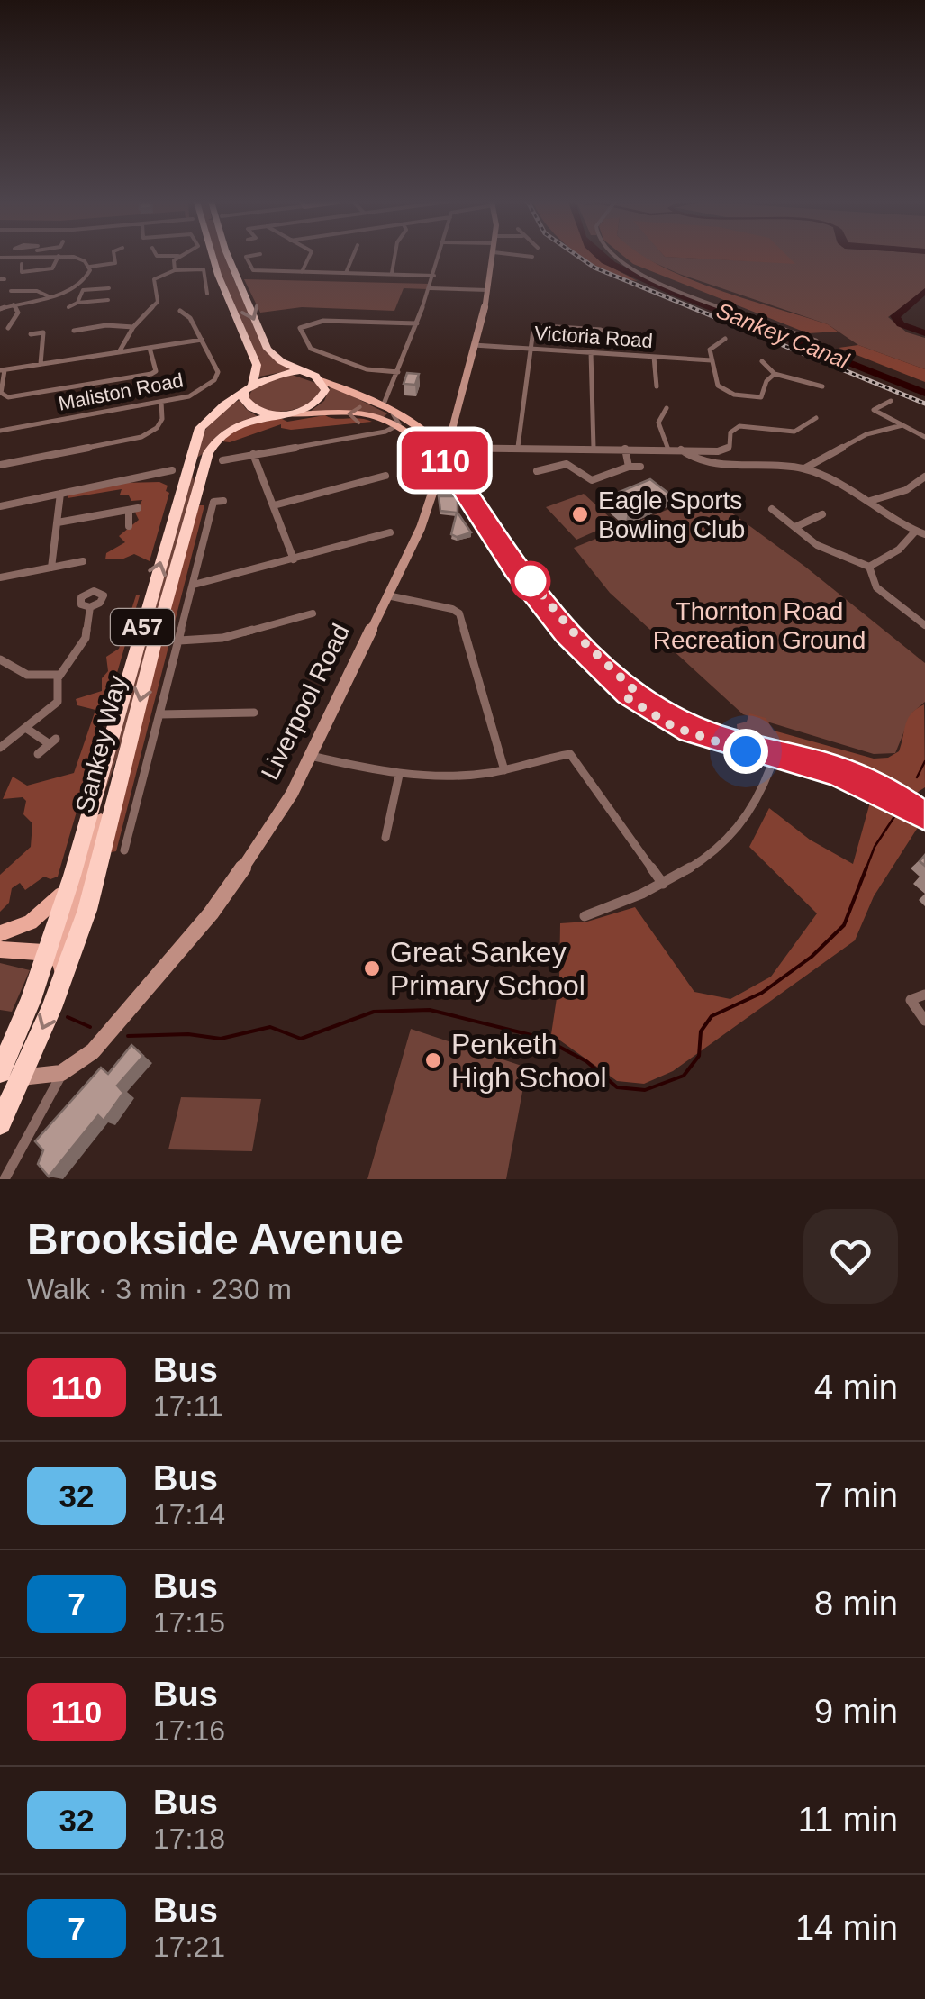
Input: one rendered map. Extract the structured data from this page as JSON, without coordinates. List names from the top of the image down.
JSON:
{
  "streets": {
    "highway": ["A57", "Sankey Way"],
    "street": ["Victoria Road", "Maliston Road", "Liverpool Road"]
  },
  "crossings": [
    ["Victoria Road", "Liverpool Road"],
    ["A57", "Sankey Way"]
  ],
  "water": ["Sankey Canal"],
  "parks": ["Thornton Road Recreation Ground"],
  "places": ["Eagle Sports Bowling Club", "Great Sankey Primary School", "Penketh High School"],
  "lines": ["bus line 110"],
  "page": {
    "on_map": "110",
    "heading": ["Brookside Avenue", "Walk · 3 min · 230 m"],
    "list": [
      {
        "mark": "110",
        "name": "Bus",
        "note": "17:11",
        "value": "4 min"
      },
      {
        "mark": "32",
        "name": "Bus",
        "note": "17:14",
        "value": "7 min"
      },
      {
        "mark": "7",
        "name": "Bus",
        "note": "17:15",
        "value": "8 min"
      },
      {
        "mark": "110",
        "name": "Bus",
        "note": "17:16",
        "value": "9 min"
      },
      {
        "mark": "32",
        "name": "Bus",
        "note": "17:18",
        "value": "11 min"
      },
      {
        "mark": "7",
        "name": "Bus",
        "note": "17:21",
        "value": "14 min"
      }
    ]
  }
}
